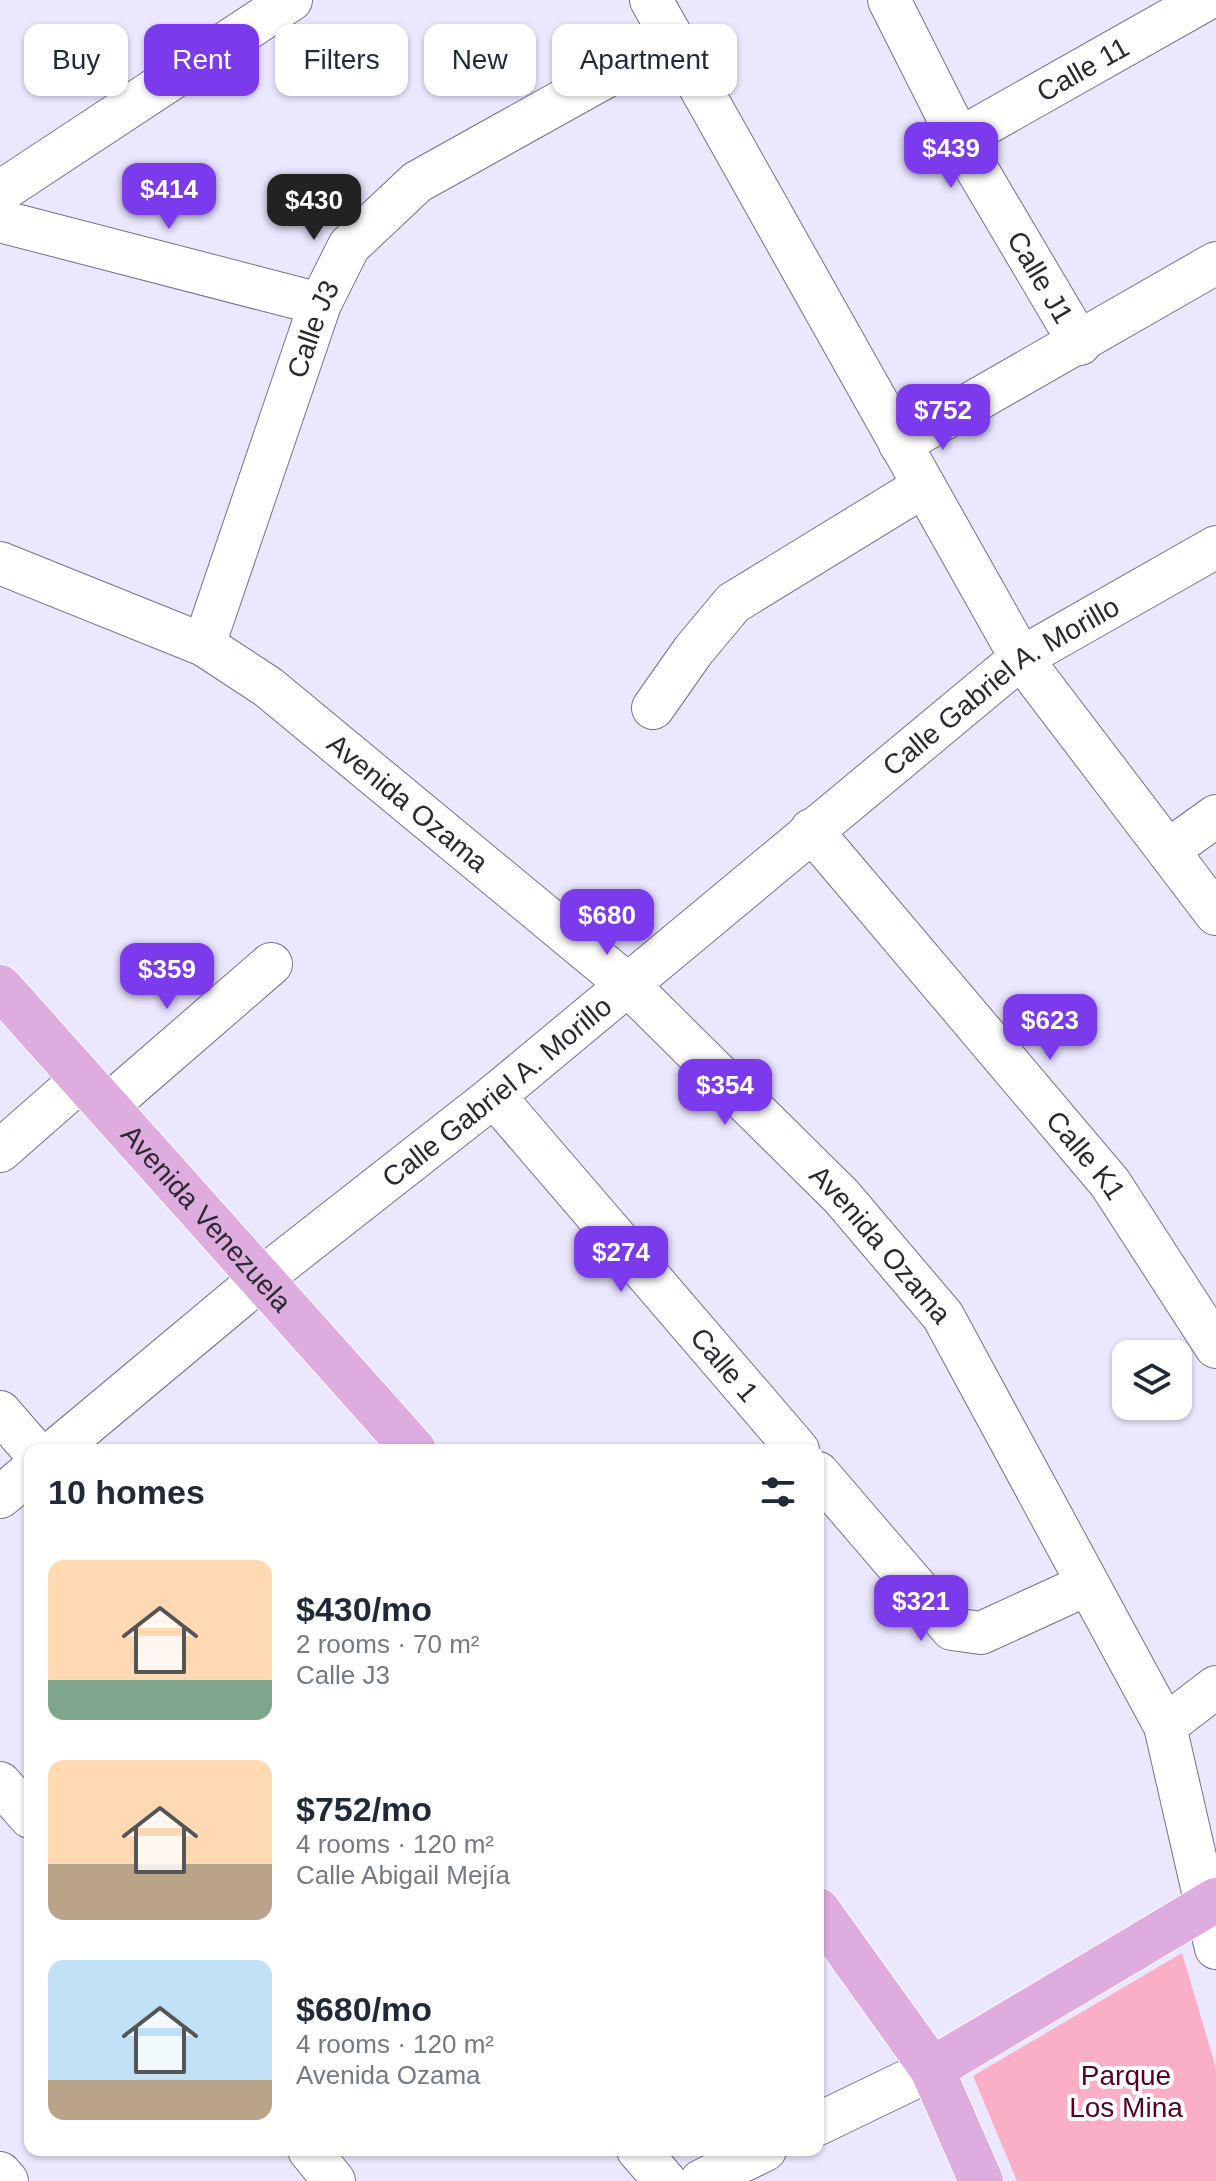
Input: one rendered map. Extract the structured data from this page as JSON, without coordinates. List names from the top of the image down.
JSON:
{
  "streets": {
    "main road": ["Avenida Venezuela"],
    "street": [
      "Calle 11",
      "Calle J1",
      "Calle J3",
      "Calle Gabriel A. Morillo",
      "Avenida Ozama",
      "Calle K1",
      "Calle 1"
    ]
  },
  "crossings": [
    ["Calle 11", "Calle J1"],
    ["Calle J3", "Avenida Ozama"],
    ["Calle Gabriel A. Morillo", "Avenida Ozama"],
    ["Calle Gabriel A. Morillo", "Calle K1"],
    ["Calle Gabriel A. Morillo", "Avenida Venezuela"],
    ["Calle Gabriel A. Morillo", "Calle 1"]
  ],
  "parks": ["Parque Los Mina"],
  "page": {
    "chip": [
      "Buy",
      "Rent",
      "Filters",
      "New",
      "Apartment"
    ],
    "price": [
      "$439",
      "$414",
      "$430",
      "$752",
      "$680",
      "$359",
      "$623",
      "$354",
      "$274",
      "$321"
    ],
    "heading": "10 homes",
    "list": [
      {
        "name": "$430/mo",
        "note": "2 rooms · 70 m² · Calle J3"
      },
      {
        "name": "$752/mo",
        "note": "4 rooms · 120 m² · Calle Abigail Mejía"
      },
      {
        "name": "$680/mo",
        "note": "4 rooms · 120 m² · Avenida Ozama"
      }
    ]
  }
}
